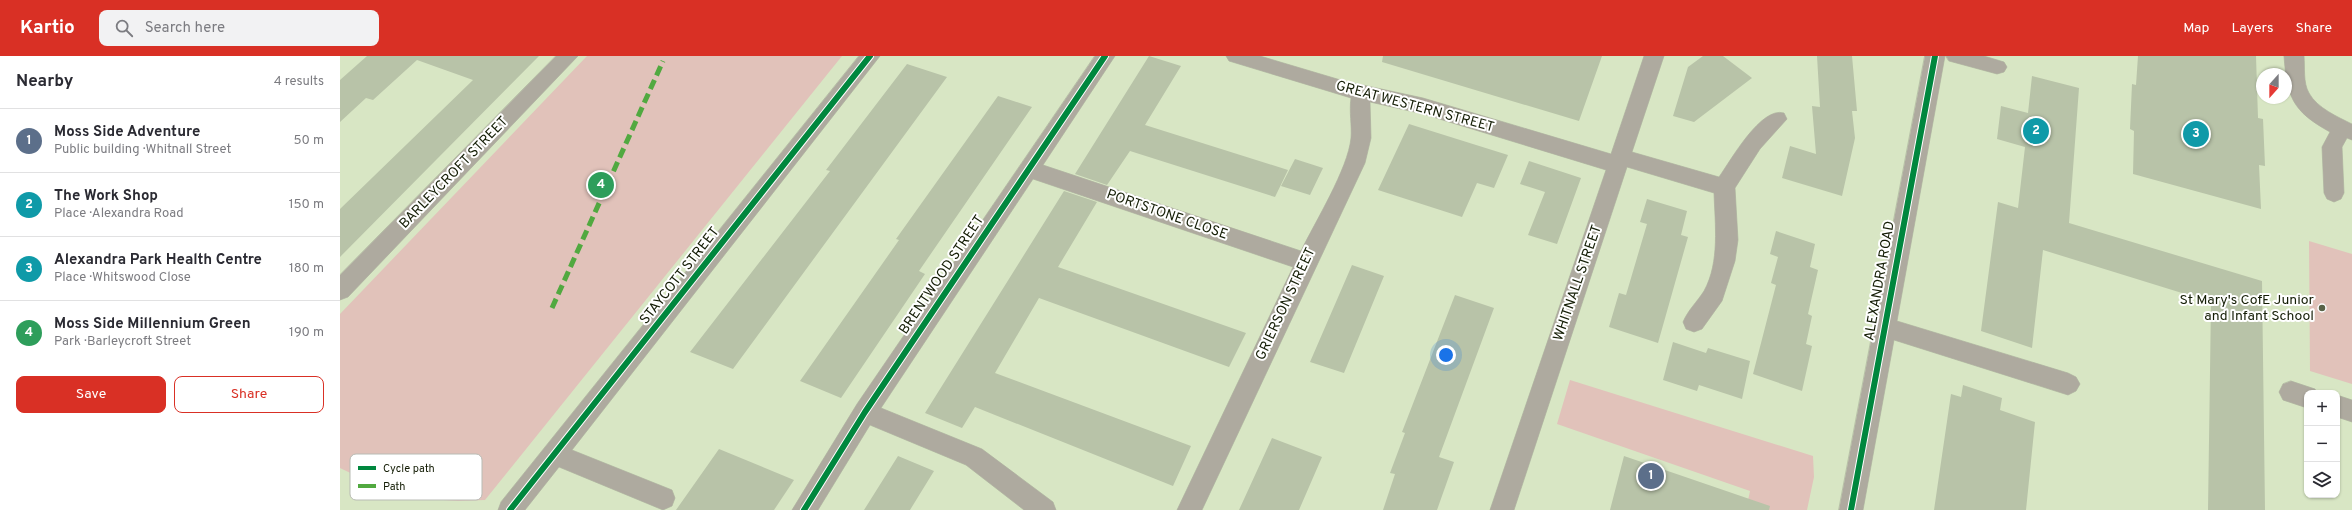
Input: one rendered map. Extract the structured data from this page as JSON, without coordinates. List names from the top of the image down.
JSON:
{
  "streets": {
    "street": [
      "GREAT WESTERN STREET",
      "BARLEYCROFT STREET",
      "PORTSTONE CLOSE",
      "BRENTWOOD STREET",
      "STAYCOTT STREET",
      "ALEXANDRA ROAD",
      "WHITNALL STREET",
      "GRIERSON STREET"
    ]
  },
  "crossings": [
    ["GREAT WESTERN STREET", "WHITNALL STREET"],
    ["GREAT WESTERN STREET", "GRIERSON STREET"],
    ["PORTSTONE CLOSE", "BRENTWOOD STREET"],
    ["PORTSTONE CLOSE", "GRIERSON STREET"]
  ],
  "places": ["St Mary's CofE Junior and Infant School"],
  "legend": ["Cycle path", "Path"],
  "north": "bottom",
  "page": {
    "header": "Kartio",
    "search": "Search here",
    "nav": ["Map", "Layers", "Share"],
    "heading": ["Nearby", "4 results"],
    "list": [
      {
        "mark": "1",
        "name": "Moss Side Adventure",
        "note": "Public building · Whitnall Street",
        "value": "50 m"
      },
      {
        "mark": "2",
        "name": "The Work Shop",
        "note": "Place · Alexandra Road",
        "value": "150 m"
      },
      {
        "mark": "3",
        "name": "Alexandra Park Health Centre",
        "note": "Place · Whitswood Close",
        "value": "180 m"
      },
      {
        "mark": "4",
        "name": "Moss Side Millennium Green",
        "note": "Park · Barleycroft Street",
        "value": "190 m"
      }
    ],
    "pins": [
      "2",
      "3",
      "4",
      "1"
    ],
    "buttons": ["Save", "Share"],
    "map_buttons": ["+", "−"]
  }
}
